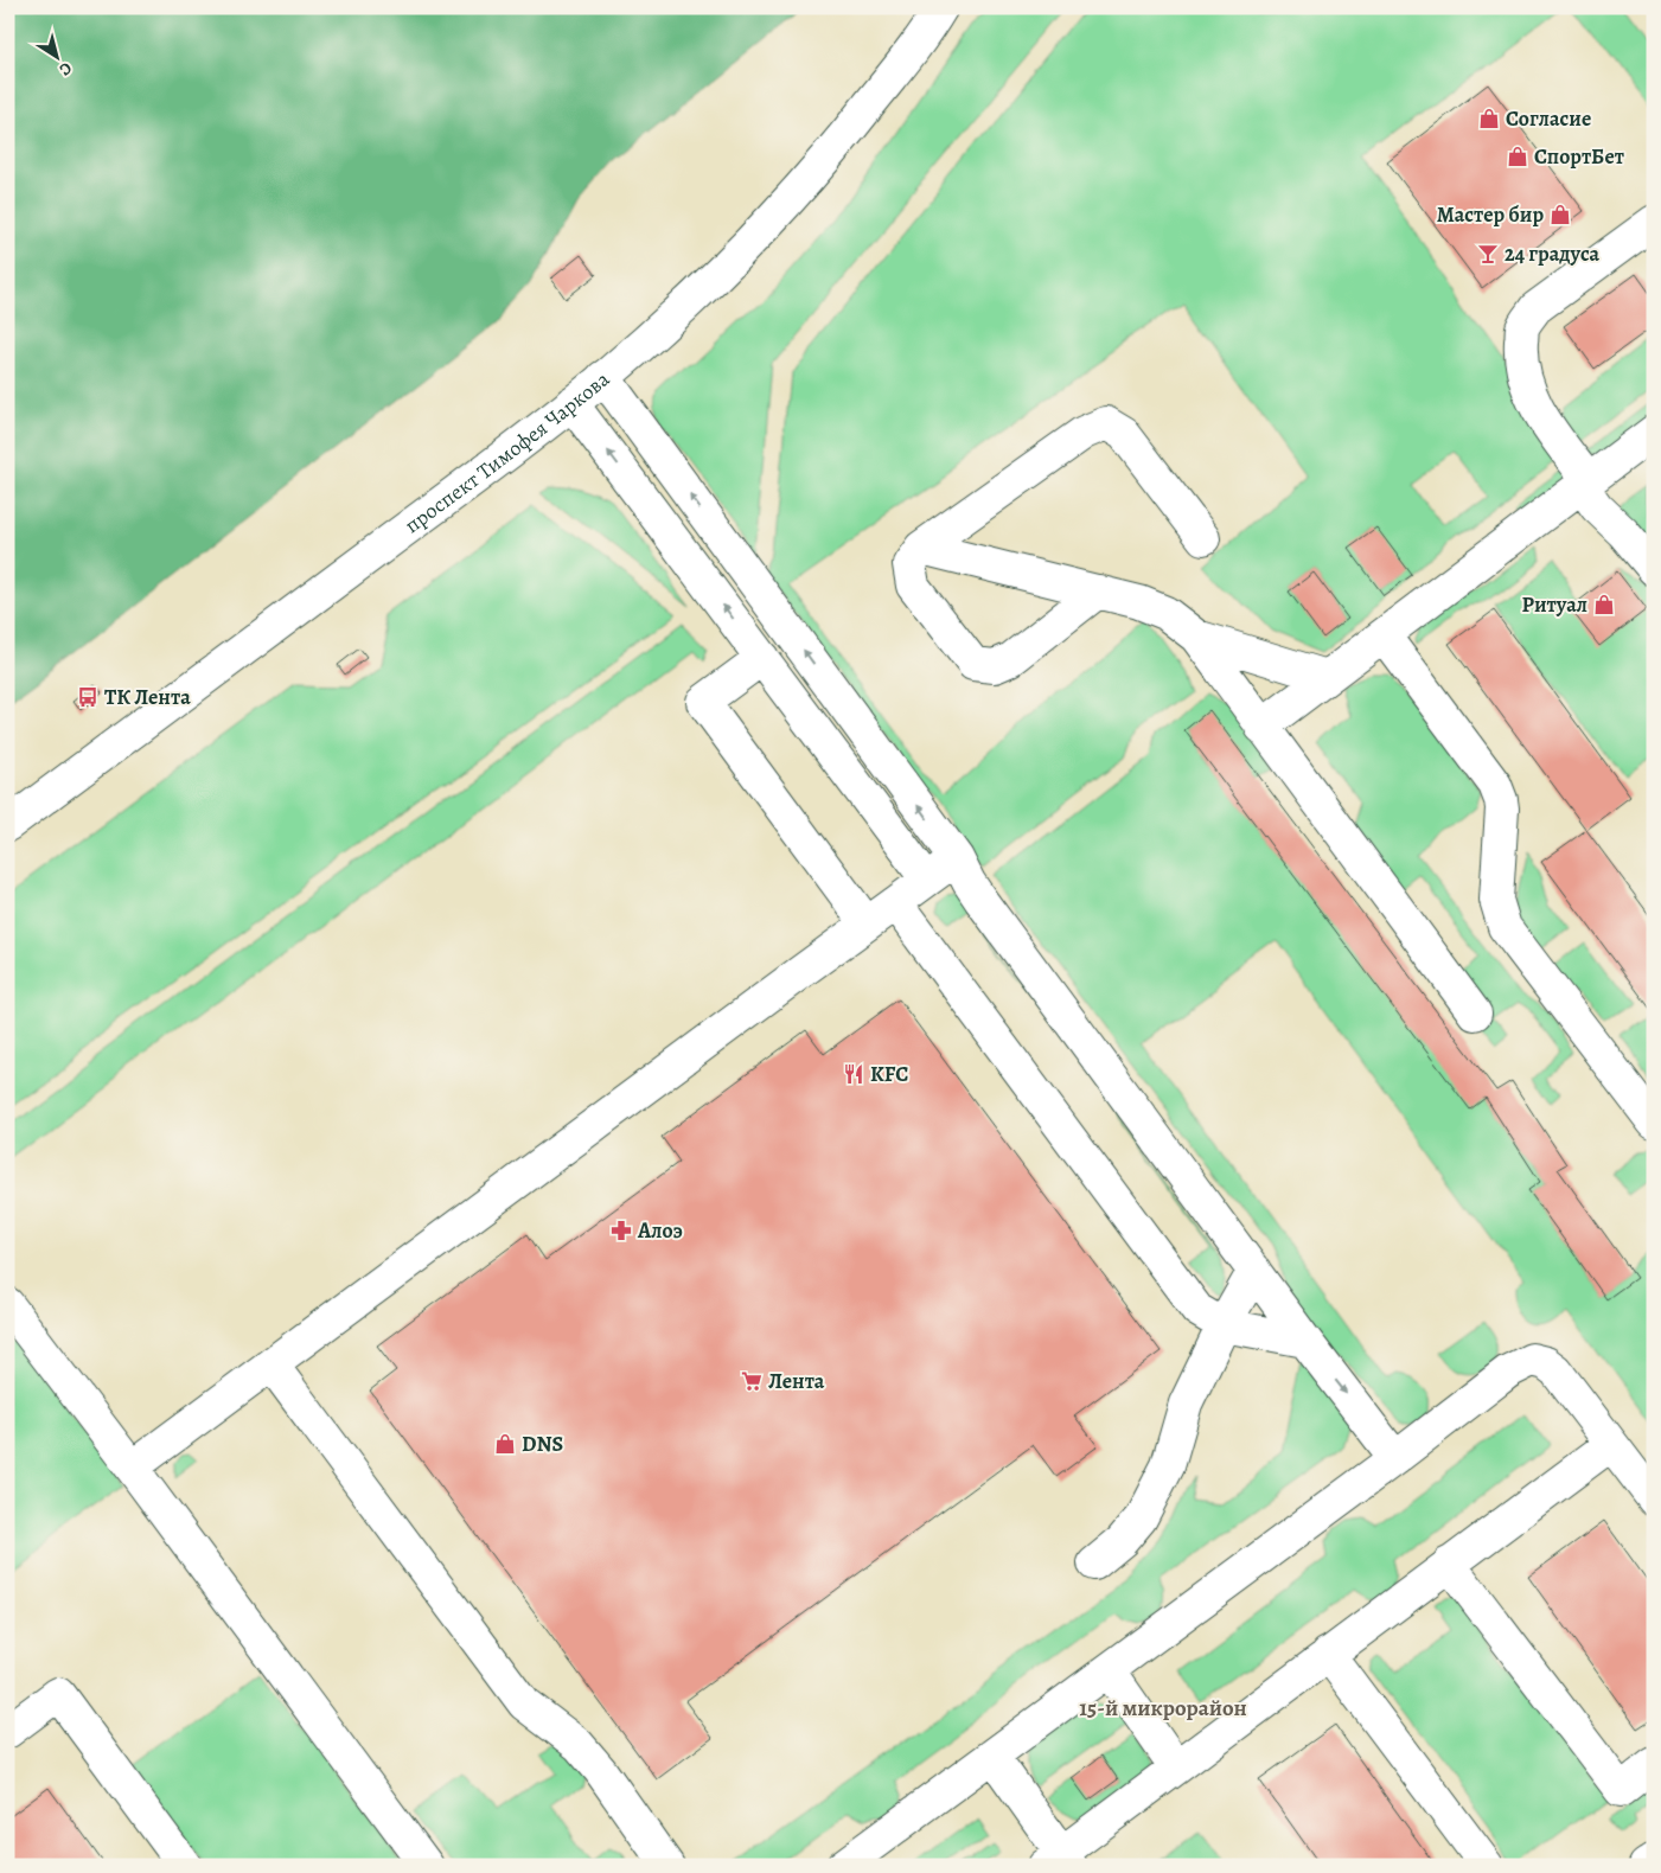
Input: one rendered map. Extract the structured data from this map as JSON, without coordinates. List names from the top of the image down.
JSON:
{
  "streets": {
    "street": ["проспект Тимофея Чаркова"]
  },
  "districts": ["15-й микрорайон"],
  "places": {
    "shop": [
      "Согласие",
      "СпортБет",
      "Мастер бир",
      "Ритуал",
      "DNS"
    ],
    "bar": ["24 градуса"],
    "bus stop": ["ТК Лента"],
    "restaurant": ["KFC"],
    "pharmacy": ["Алоэ"],
    "supermarket": ["Лента"]
  },
  "north": "bottom right"
}
